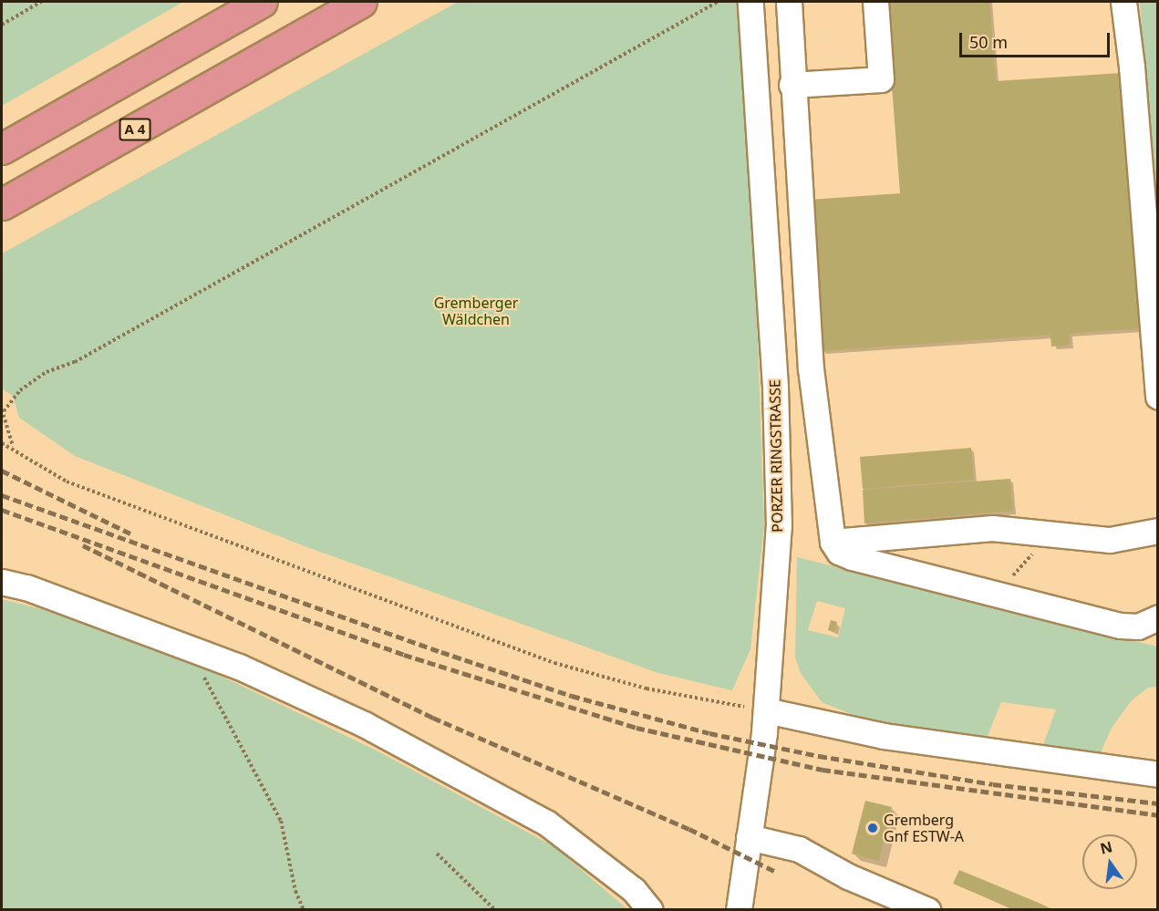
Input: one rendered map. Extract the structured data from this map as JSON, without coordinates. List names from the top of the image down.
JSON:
{
  "streets": {
    "highway": ["A 4"],
    "street": ["PORZER RINGSTRASSE"]
  },
  "parks": ["Gremberger Wäldchen"],
  "places": ["Gremberg Gnf ESTW-A"],
  "scale_bar": "50 m",
  "north": "top"
}
